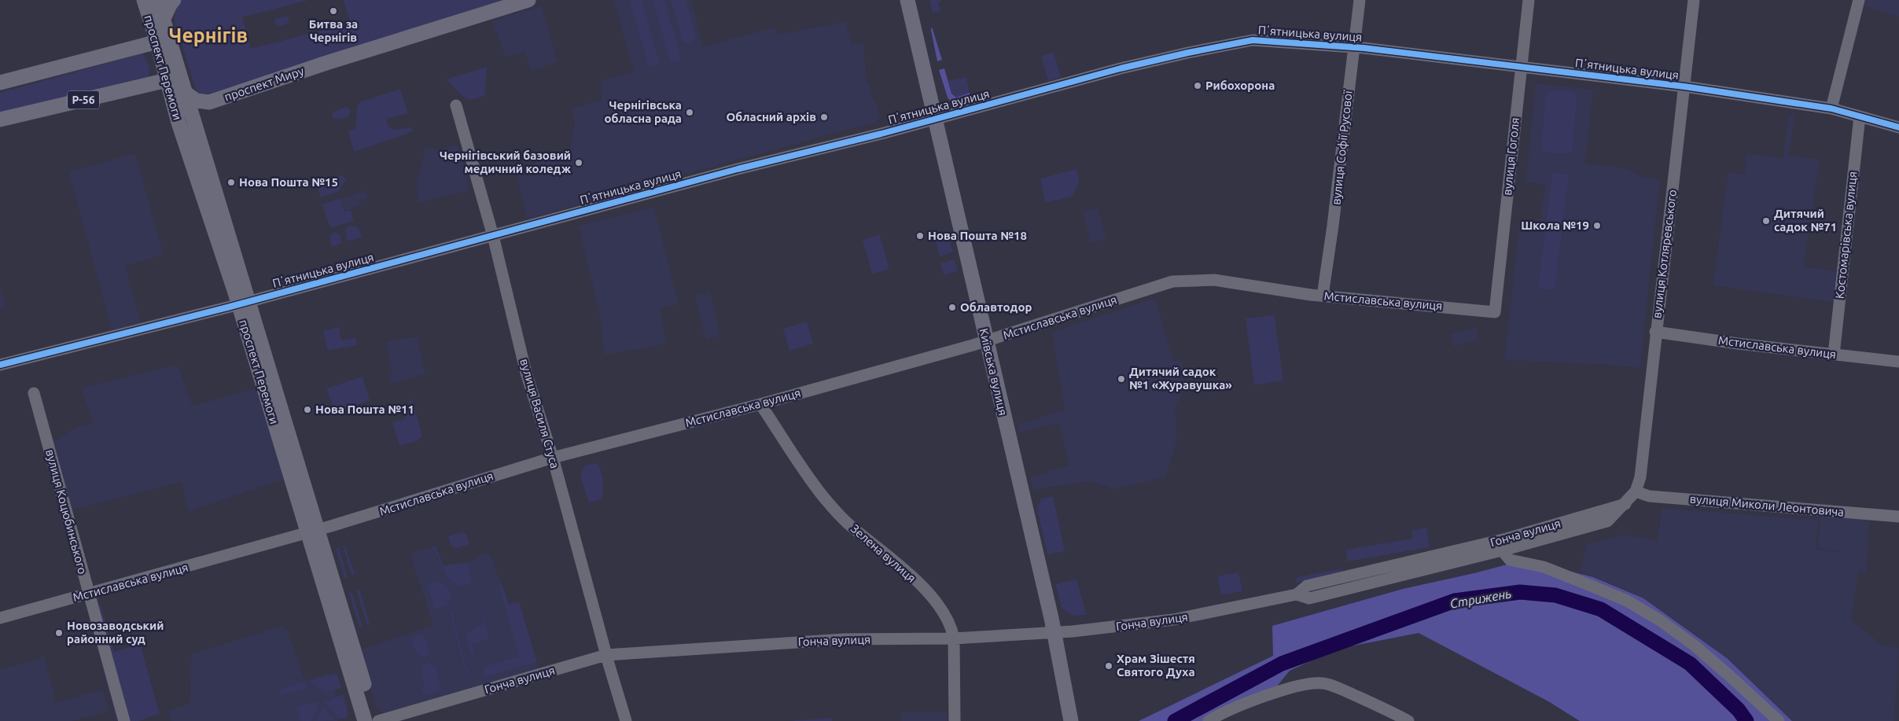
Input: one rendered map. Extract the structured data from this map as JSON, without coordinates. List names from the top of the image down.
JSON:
{
  "streets": {
    "main road": [
      "проспект Перемоги",
      "проспект Миру",
      "Р-56",
      "Київська вулиця"
    ],
    "street": [
      "Пʼятницька вулиця",
      "вулиця Софії Русової",
      "вулиця Гоголя",
      "Костомарівська вулиця",
      "вулиця Котляревського",
      "Мстиславська вулиця",
      "вулиця Василя Стуса",
      "вулиця Миколи Леонтовича",
      "вулиця Коцюбинського",
      "Гонча вулиця",
      "Зелена вулиця"
    ]
  },
  "crossings": [
    ["Пʼятницька вулиця", "проспект Перемоги"],
    ["Пʼятницька вулиця", "вулиця Софії Русової"],
    ["Пʼятницька вулиця", "вулиця Гоголя"],
    ["Пʼятницька вулиця", "Костомарівська вулиця"],
    ["Пʼятницька вулиця", "вулиця Котляревського"],
    ["Пʼятницька вулиця", "Київська вулиця"],
    ["Пʼятницька вулиця", "вулиця Василя Стуса"],
    ["проспект Перемоги", "проспект Миру"],
    ["проспект Перемоги", "Р-56"],
    ["проспект Перемоги", "Мстиславська вулиця"],
    ["проспект Миру", "Р-56"],
    ["вулиця Софії Русової", "Мстиславська вулиця"],
    ["вулиця Гоголя", "Мстиславська вулиця"],
    ["Костомарівська вулиця", "Мстиславська вулиця"],
    ["вулиця Котляревського", "Мстиславська вулиця"],
    ["вулиця Котляревського", "вулиця Миколи Леонтовича"],
    ["вулиця Котляревського", "Гонча вулиця"],
    ["Мстиславська вулиця", "Київська вулиця"],
    ["Мстиславська вулиця", "вулиця Василя Стуса"],
    ["Мстиславська вулиця", "вулиця Коцюбинського"],
    ["Мстиславська вулиця", "Зелена вулиця"],
    ["Київська вулиця", "Гонча вулиця"],
    ["вулиця Василя Стуса", "Гонча вулиця"],
    ["Гонча вулиця", "Зелена вулиця"]
  ],
  "districts": ["Чернігів"],
  "water": ["Стрижень"],
  "places": [
    "Битва за Чернігів",
    "Рибохорона",
    "Чернігівська обласна рада",
    "Обласний архів",
    "Чернігівський базовий медичний коледж",
    "Нова Пошта №15",
    "Дитячий садок №71",
    "Школа №19",
    "Нова Пошта №18",
    "Облавтодор",
    "Дитячий садок №1 «Журавушка»",
    "Нова Пошта №11",
    "Новозаводський районний суд",
    "Храм Зішестя Святого Духа"
  ]
}
